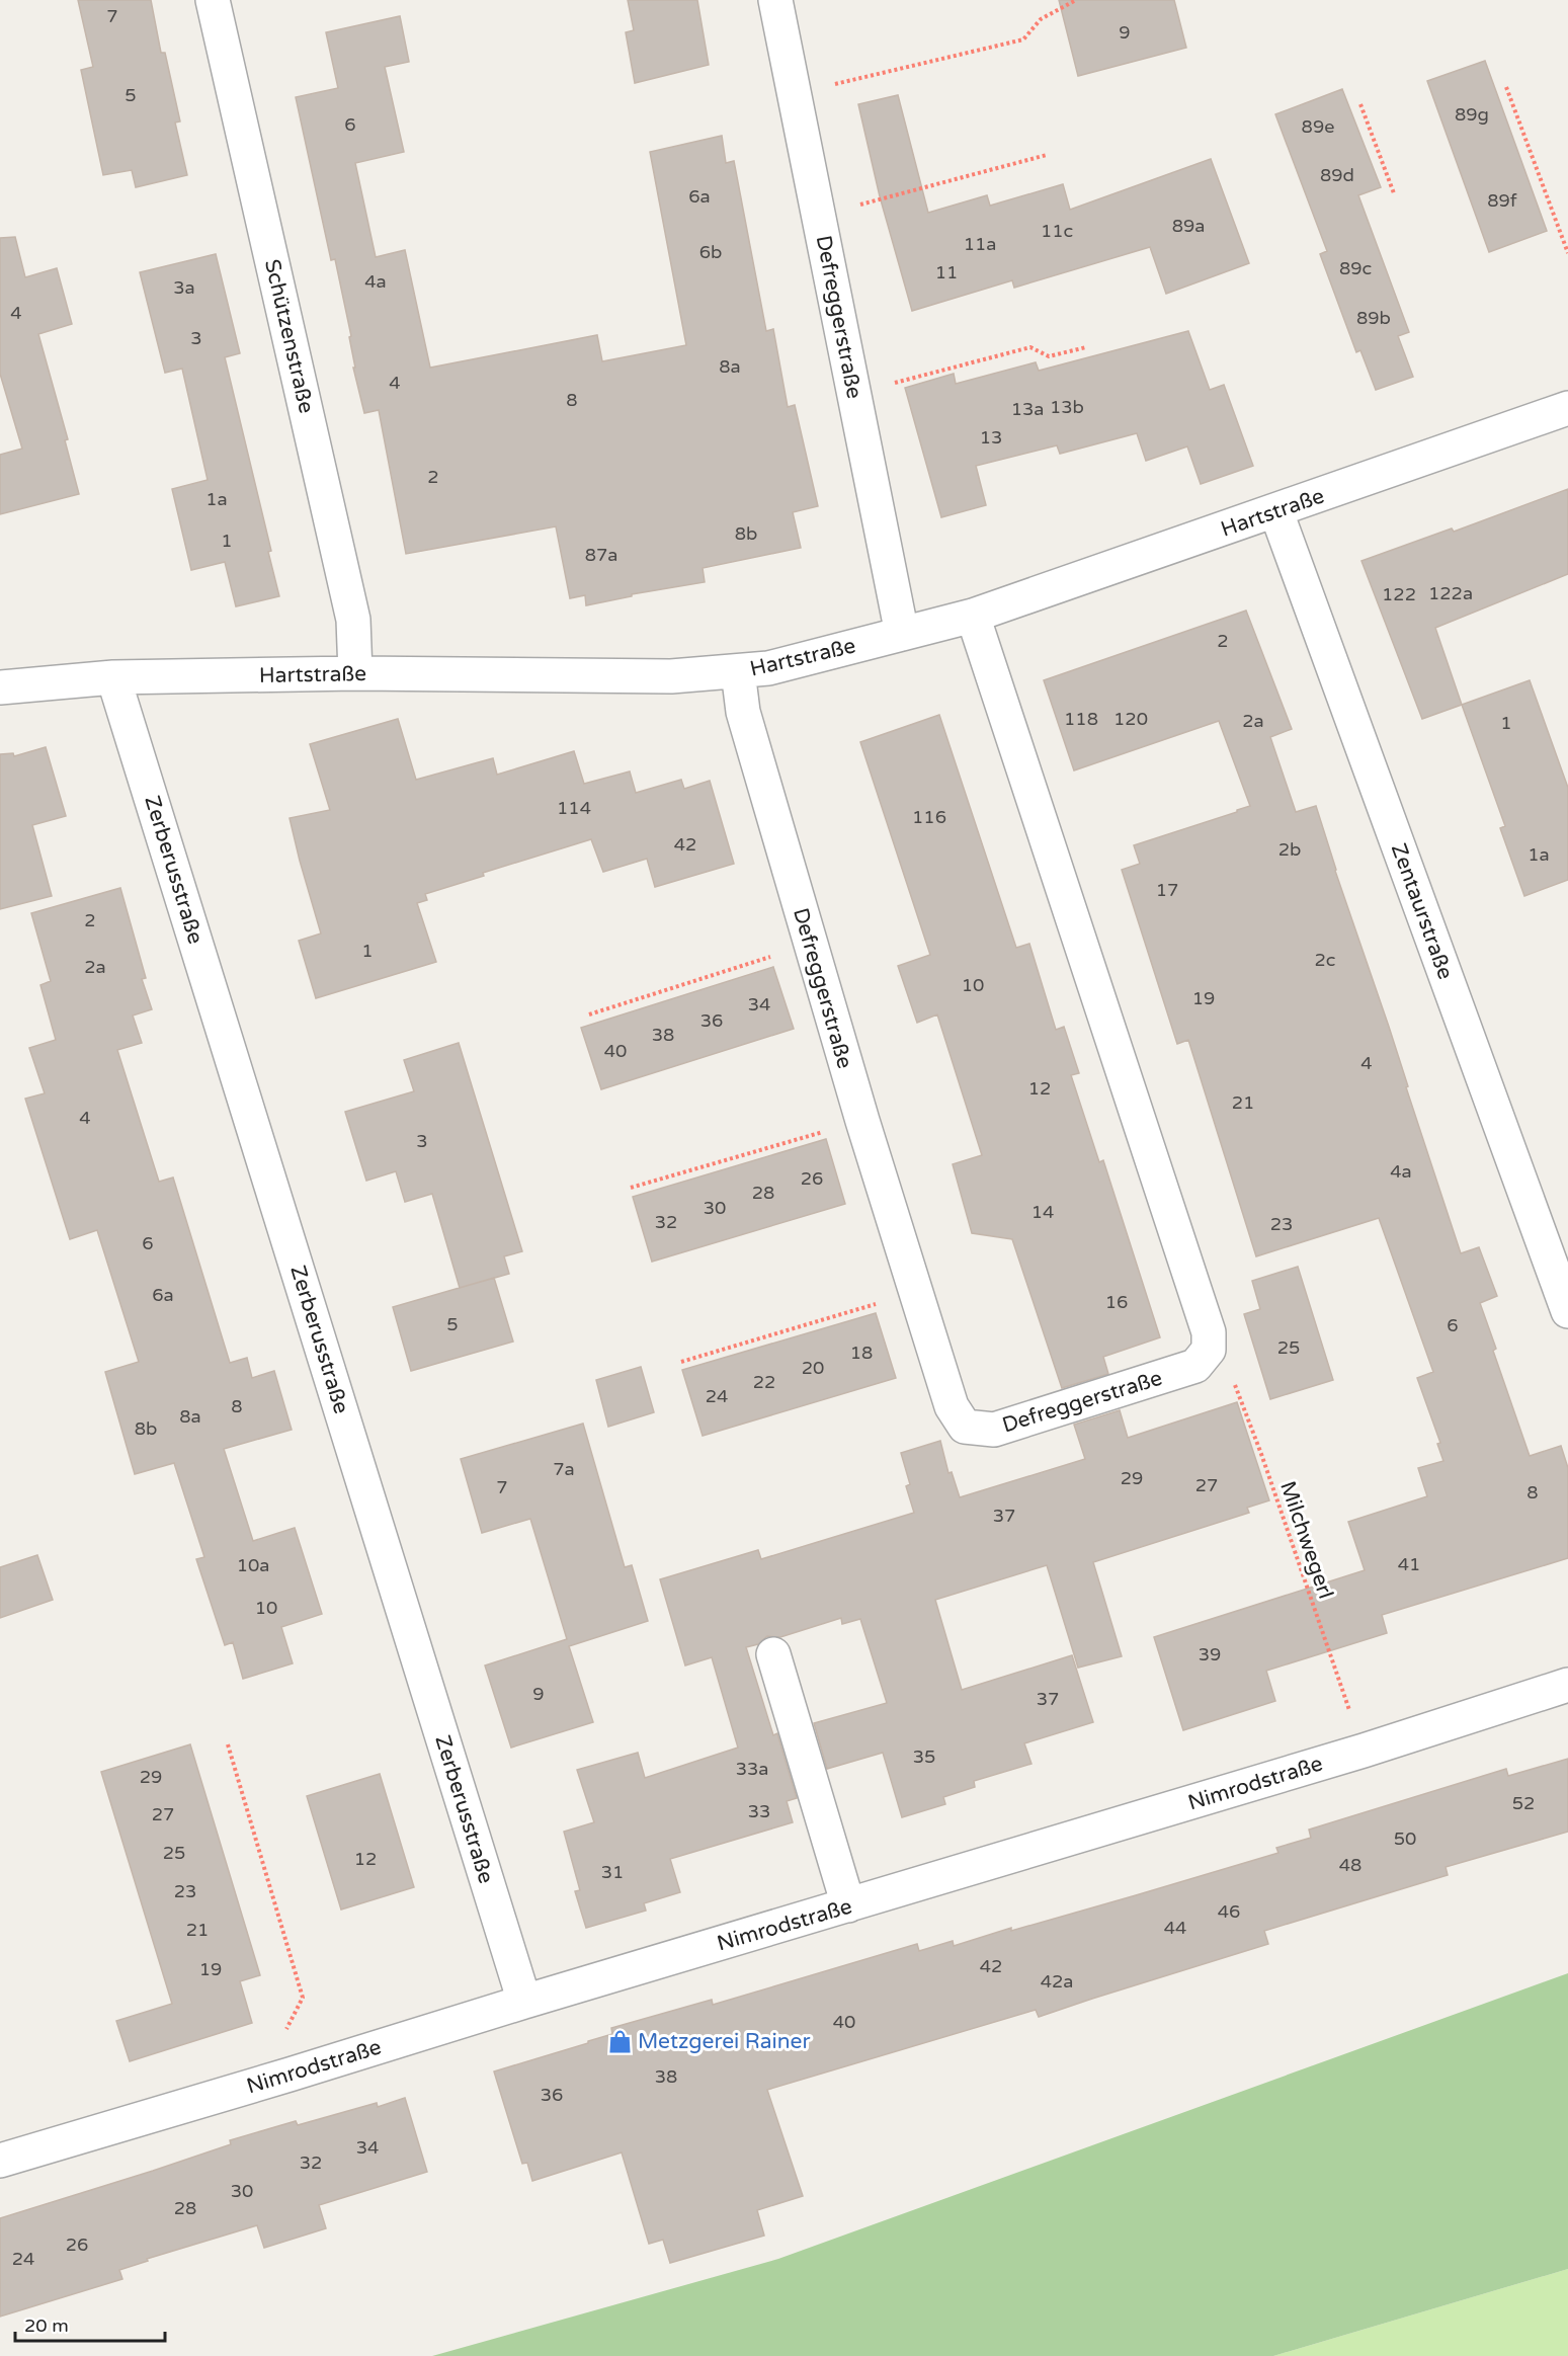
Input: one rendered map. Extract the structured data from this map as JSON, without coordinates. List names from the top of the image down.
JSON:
{
  "streets": {
    "street": [
      "Defreggerstraße",
      "Schützenstraße",
      "Hartstraße",
      "Zerberusstraße",
      "Zentaurstraße",
      "Nimrodstraße"
    ],
    "path": ["Milchwegerl"]
  },
  "crossings": [
    ["Defreggerstraße", "Hartstraße"],
    ["Defreggerstraße", "Milchwegerl"],
    ["Schützenstraße", "Hartstraße"],
    ["Hartstraße", "Zerberusstraße"],
    ["Hartstraße", "Zentaurstraße"],
    ["Zerberusstraße", "Nimrodstraße"],
    ["Milchwegerl", "Nimrodstraße"]
  ],
  "places": {
    "shop": ["Metzgerei Rainer"]
  },
  "house_numbers": [
    "7",
    "9",
    "5",
    "89g",
    "6",
    "89e",
    "89d",
    "6a",
    "89f",
    "89a",
    "11c",
    "11a",
    "6b",
    "89c",
    "11",
    "4a",
    "3a",
    "4",
    "89b",
    "3",
    "8a",
    "4",
    "8",
    "13b",
    "13a",
    "13",
    "2",
    "1a",
    "8b",
    "1",
    "87a",
    "122a",
    "122",
    "2",
    "118",
    "120",
    "2a",
    "1",
    "114",
    "116",
    "42",
    "2b",
    "1a",
    "17",
    "2",
    "1",
    "2c",
    "2a",
    "10",
    "19",
    "34",
    "36",
    "38",
    "40",
    "4",
    "12",
    "21",
    "4",
    "3",
    "4a",
    "26",
    "28",
    "30",
    "14",
    "32",
    "23",
    "6",
    "6a",
    "16",
    "5",
    "6",
    "25",
    "18",
    "20",
    "22",
    "24",
    "8",
    "8a",
    "8b",
    "7a",
    "29",
    "27",
    "7",
    "8",
    "37",
    "41",
    "10a",
    "10",
    "39",
    "9",
    "37",
    "35",
    "33a",
    "29",
    "52",
    "33",
    "27",
    "50",
    "25",
    "12",
    "48",
    "31",
    "23",
    "46",
    "44",
    "21",
    "42",
    "19",
    "42a",
    "40",
    "38",
    "36",
    "34",
    "32",
    "30",
    "28",
    "26",
    "24"
  ],
  "scale_bar": "20 m"
}
